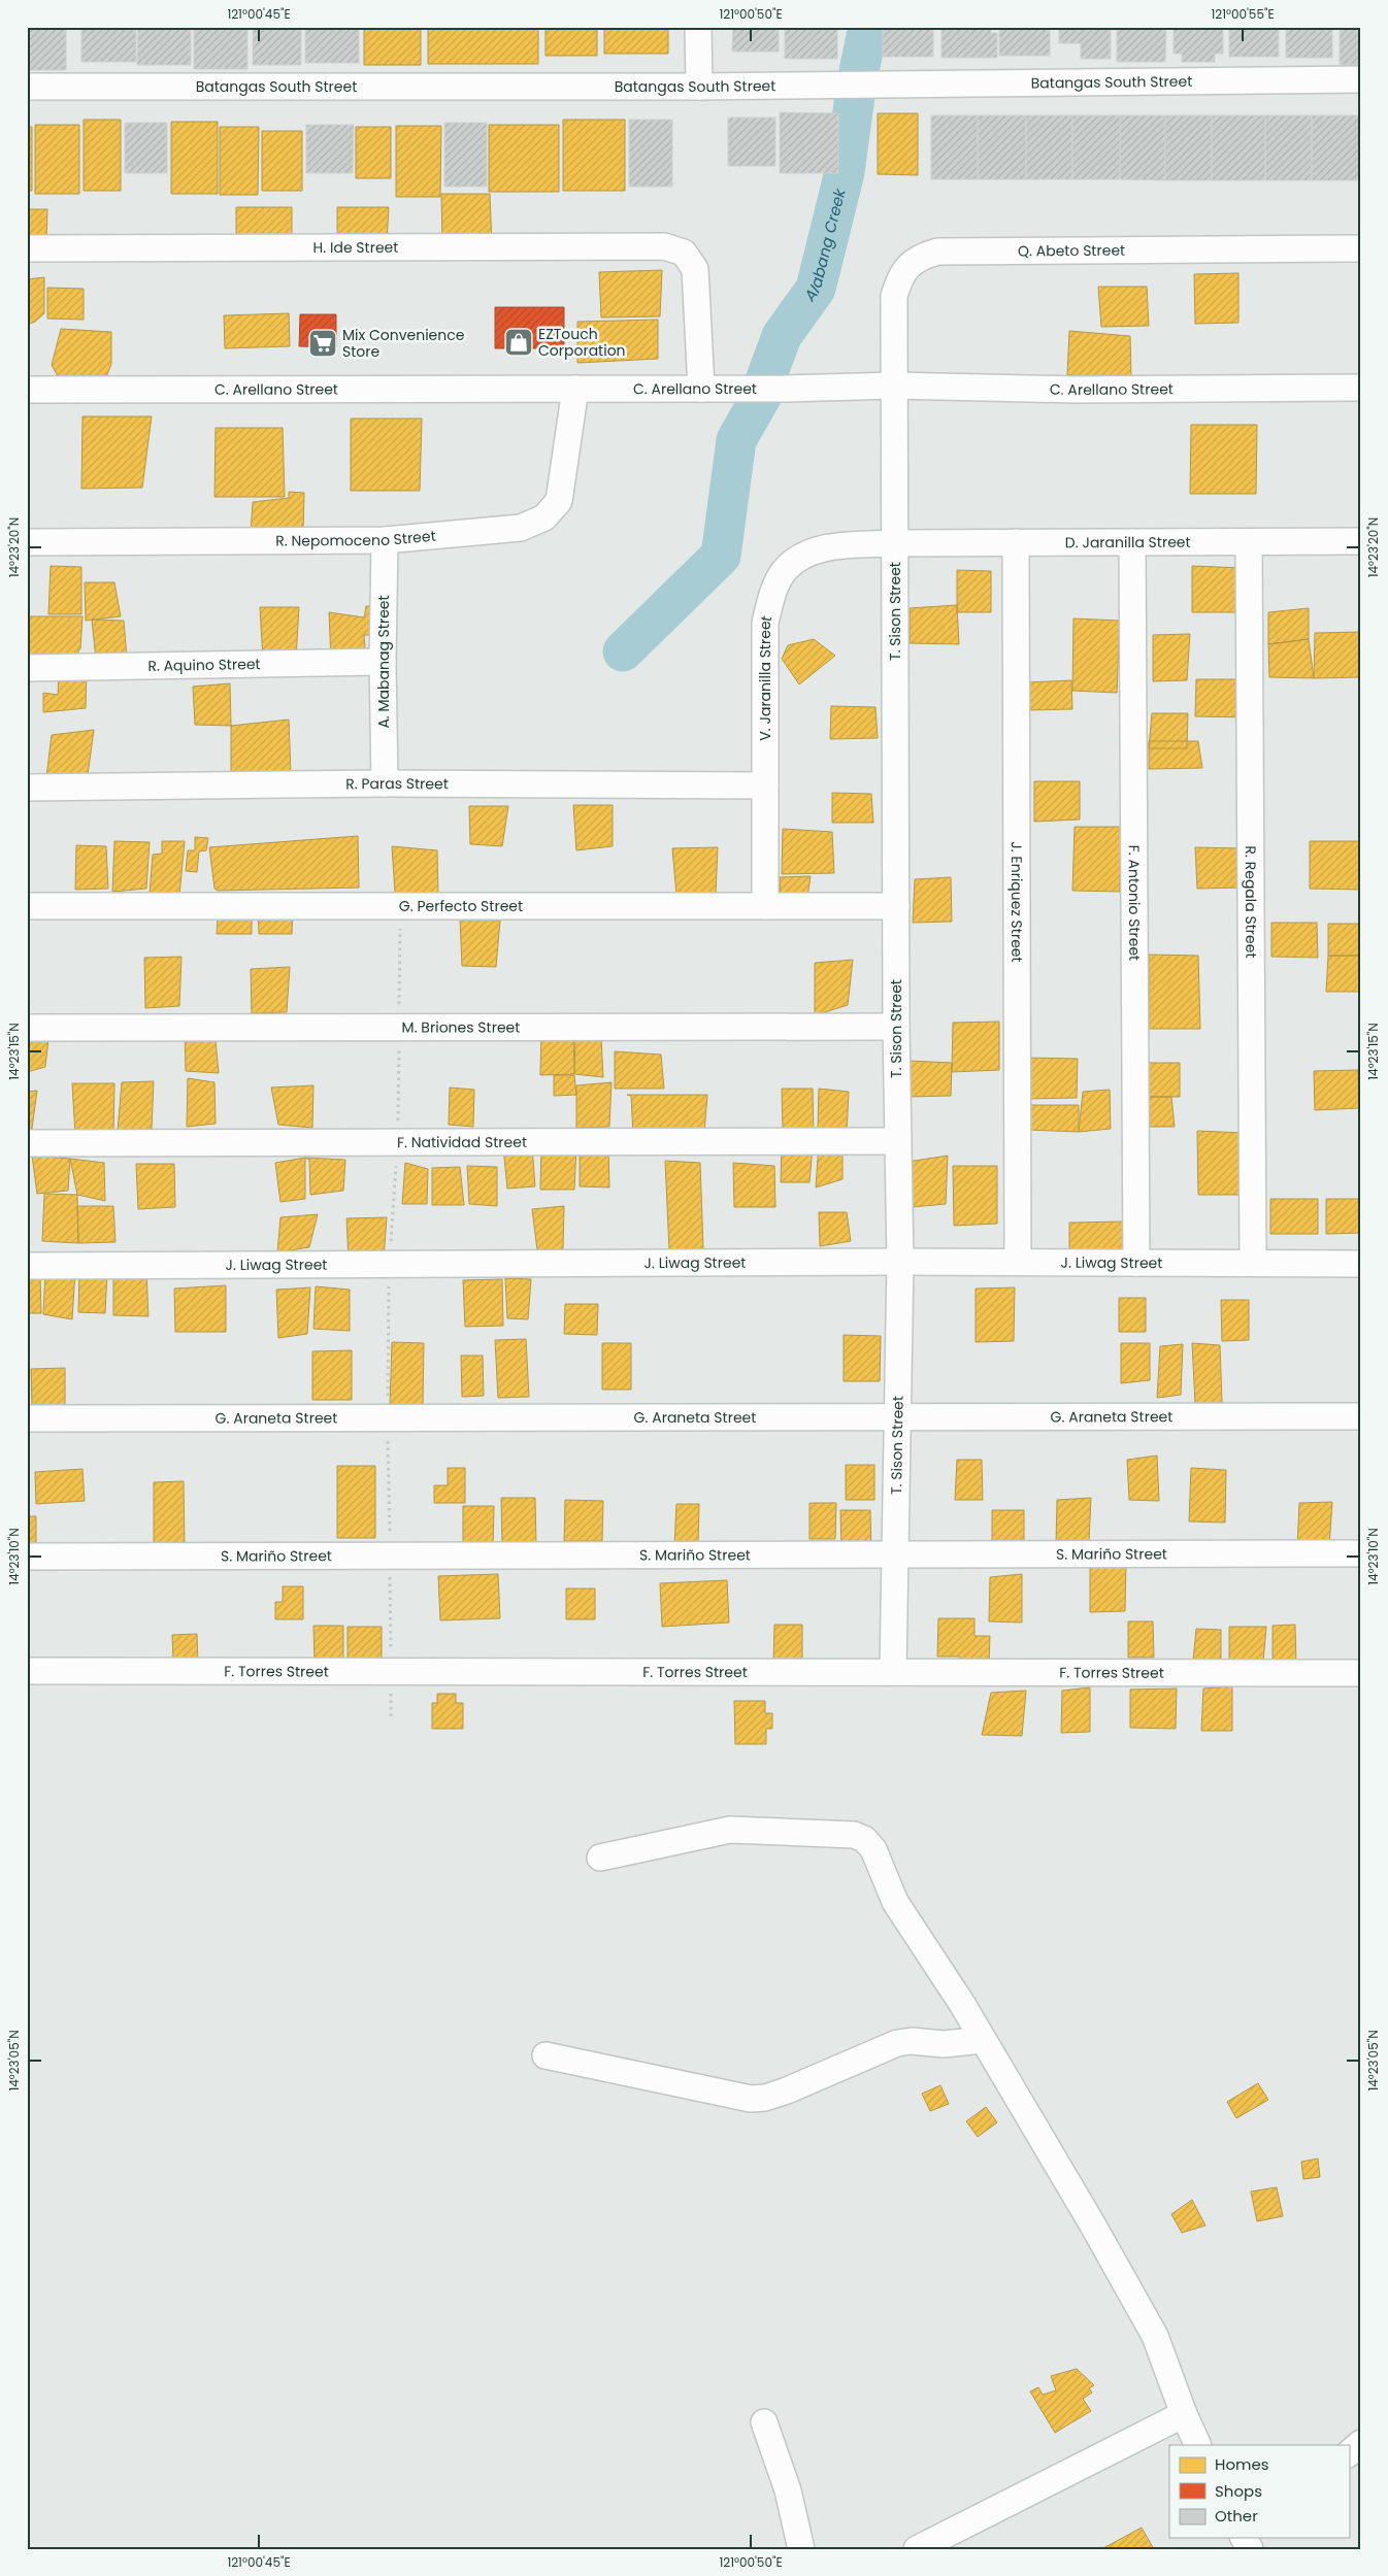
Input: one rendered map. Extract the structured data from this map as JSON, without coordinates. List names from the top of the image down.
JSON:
{
  "streets": {
    "street": [
      "Batangas South Street",
      "H. Ide Street",
      "Q. Abeto Street",
      "C. Arellano Street",
      "R. Nepomoceno Street",
      "D. Jaranilla Street",
      "T. Sison Street",
      "A. Mabanag Street",
      "R. Aquino Street",
      "V. Jaranilla Street",
      "R. Paras Street",
      "J. Enriquez Street",
      "F. Antonio Street",
      "R. Regala Street",
      "G. Perfecto Street",
      "M. Briones Street",
      "F. Natividad Street",
      "J. Liwag Street",
      "G. Araneta Street",
      "S. Mariño Street",
      "F. Torres Street"
    ]
  },
  "crossings": [
    ["H. Ide Street", "C. Arellano Street"],
    ["Q. Abeto Street", "C. Arellano Street"],
    ["Q. Abeto Street", "T. Sison Street"],
    ["C. Arellano Street", "R. Nepomoceno Street"],
    ["C. Arellano Street", "T. Sison Street"],
    ["R. Nepomoceno Street", "A. Mabanag Street"],
    ["D. Jaranilla Street", "T. Sison Street"],
    ["D. Jaranilla Street", "V. Jaranilla Street"],
    ["D. Jaranilla Street", "J. Enriquez Street"],
    ["D. Jaranilla Street", "F. Antonio Street"],
    ["D. Jaranilla Street", "R. Regala Street"],
    ["T. Sison Street", "V. Jaranilla Street"],
    ["T. Sison Street", "G. Perfecto Street"],
    ["T. Sison Street", "M. Briones Street"],
    ["T. Sison Street", "F. Natividad Street"],
    ["T. Sison Street", "J. Liwag Street"],
    ["T. Sison Street", "G. Araneta Street"],
    ["T. Sison Street", "S. Mariño Street"],
    ["T. Sison Street", "F. Torres Street"],
    ["A. Mabanag Street", "R. Aquino Street"],
    ["A. Mabanag Street", "R. Paras Street"],
    ["V. Jaranilla Street", "R. Paras Street"],
    ["V. Jaranilla Street", "G. Perfecto Street"],
    ["J. Enriquez Street", "J. Liwag Street"],
    ["F. Antonio Street", "J. Liwag Street"],
    ["R. Regala Street", "J. Liwag Street"]
  ],
  "water": ["Alabang Creek"],
  "places": {
    "shop": ["EZTouch Corporation"],
    "supermarket": ["Mix Convenience Store"]
  },
  "legend": ["Homes", "Shops", "Other"],
  "coordinates": [
    "121°00'45\"E",
    "121°00'50\"E",
    "121°00'55\"E",
    "14°23'20\"N",
    "14°23'15\"N",
    "14°23'10\"N",
    "14°23'05\"N"
  ]
}
